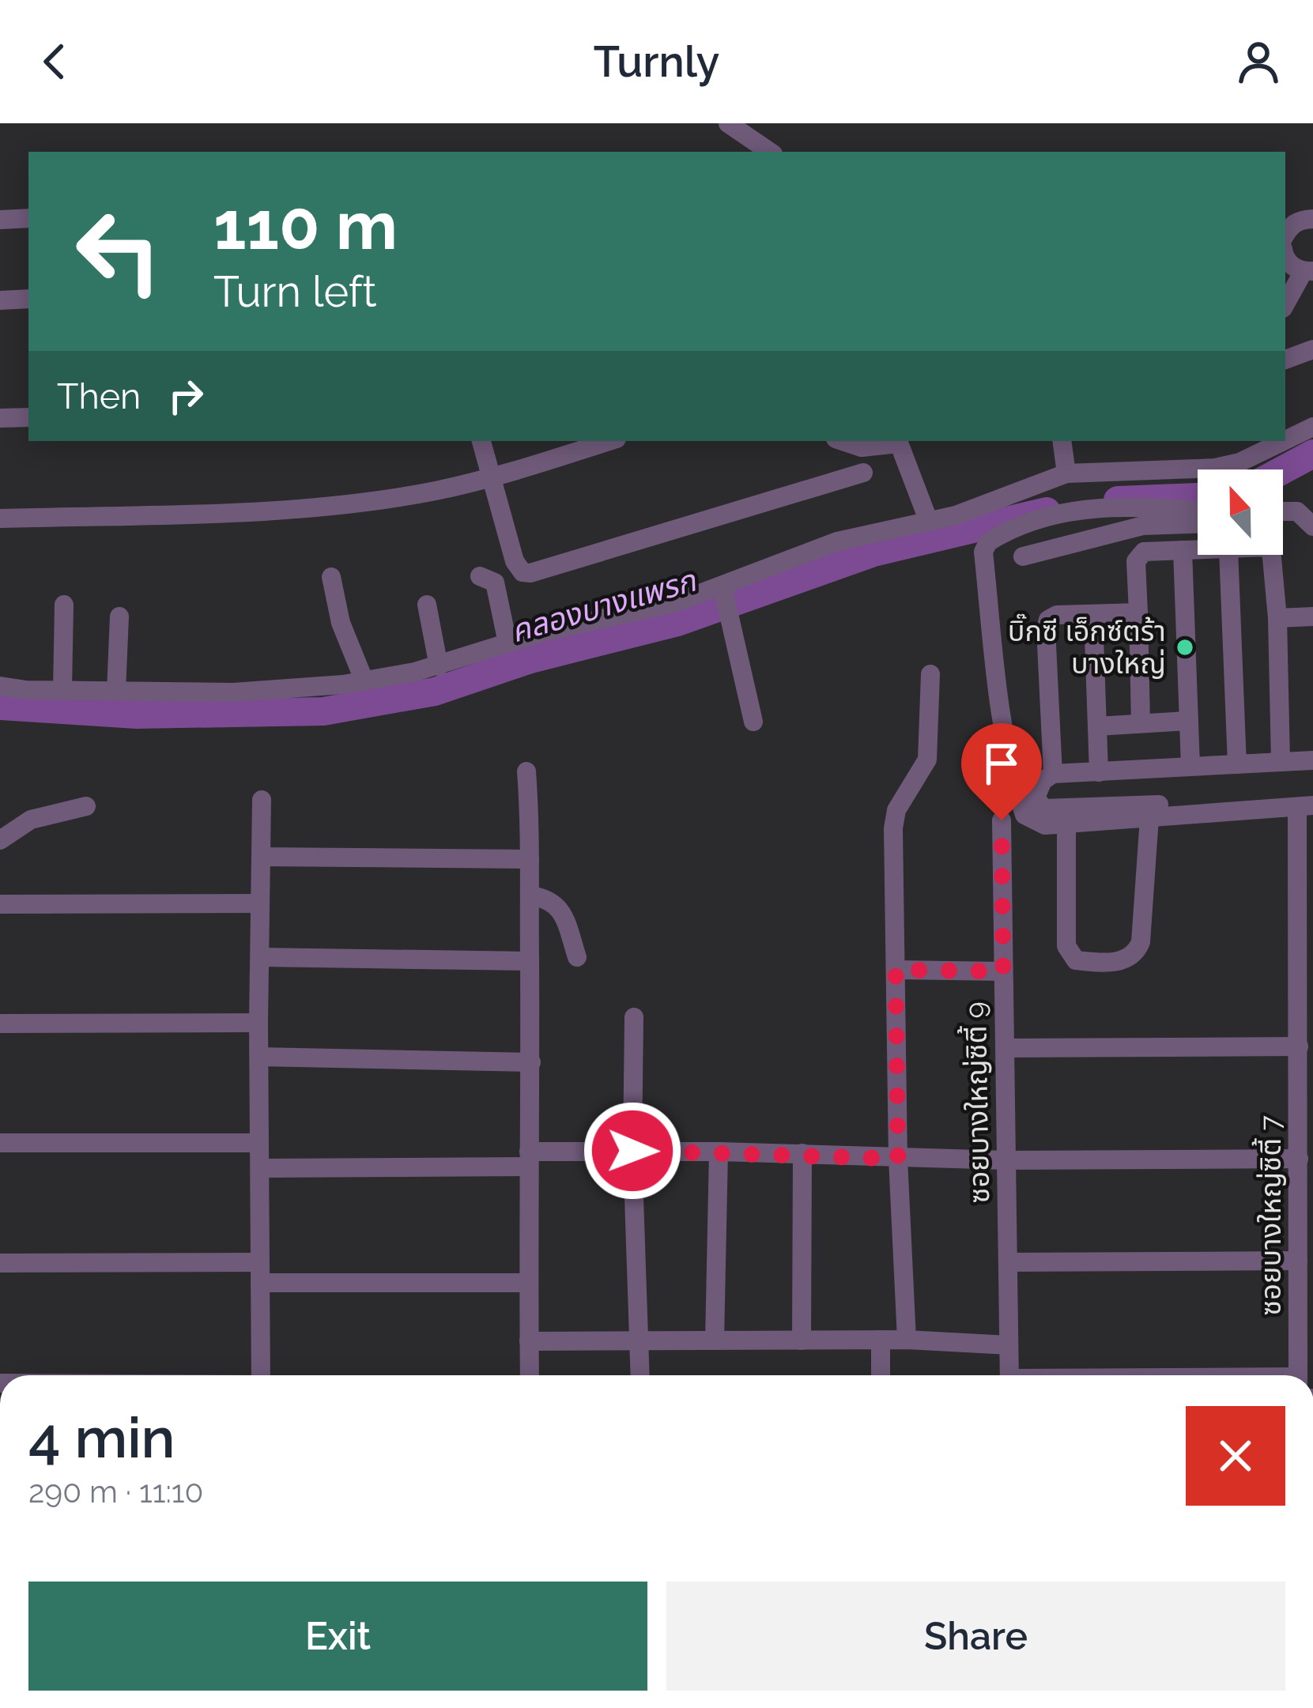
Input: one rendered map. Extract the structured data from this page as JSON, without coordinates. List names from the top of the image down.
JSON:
{
  "streets": {
    "street": ["ซอยบางใหญ่ซิตี้ 9", "ซอยบางใหญ่ซิตี้ 7"]
  },
  "water": ["คลองบางแพรก"],
  "places": ["บิ๊กซี เอ็กซ์ตร้า บางใหญ่"],
  "north": "top",
  "page": {
    "header": "Turnly",
    "turn": ["110 m", "Turn left"],
    "then": "Then",
    "heading": ["4 min", "290 m · 11:10"],
    "buttons": ["Exit", "Share"]
  }
}
